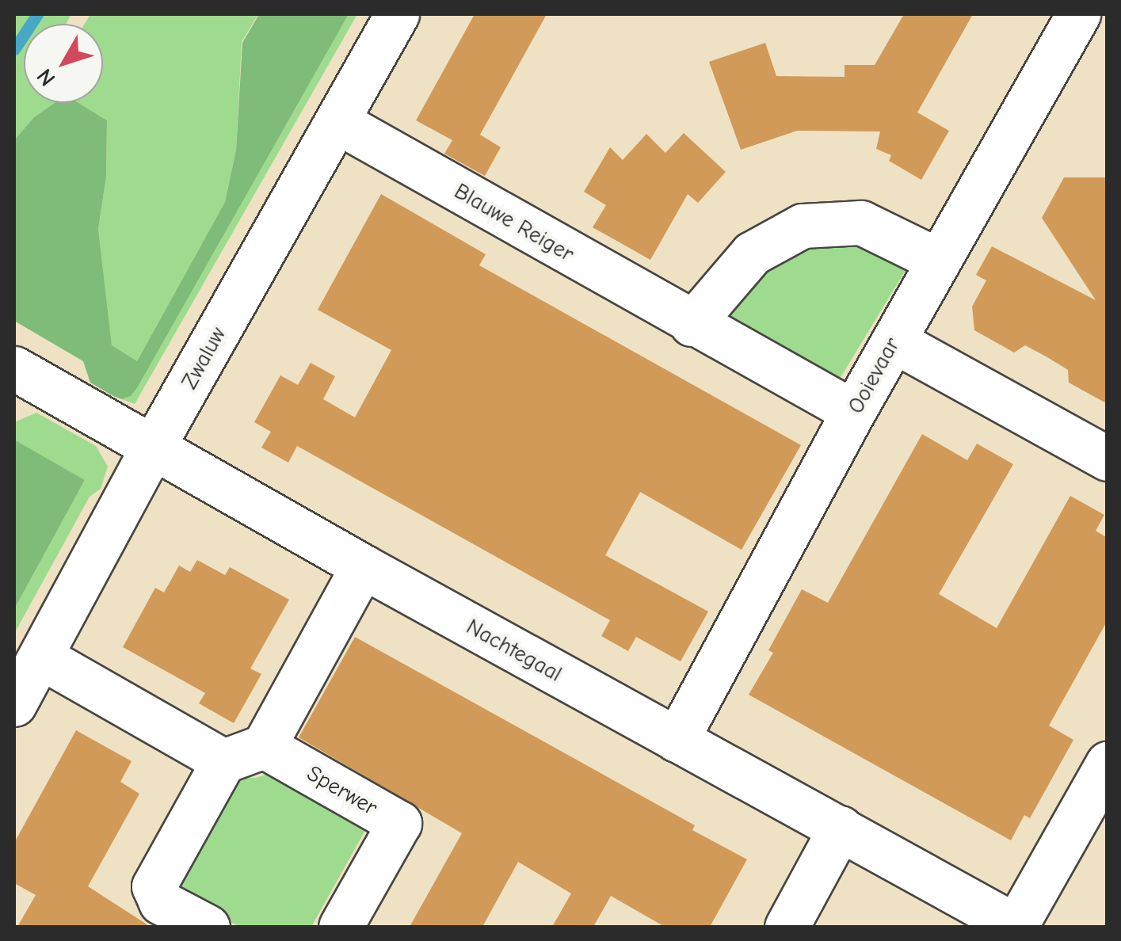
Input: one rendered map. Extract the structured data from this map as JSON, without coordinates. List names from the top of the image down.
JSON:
{
  "streets": {
    "street": [
      "Blauwe Reiger",
      "Zwaluw",
      "Ooievaar",
      "Nachtegaal",
      "Sperwer"
    ]
  },
  "crossings": [
    ["Blauwe Reiger", "Zwaluw"],
    ["Blauwe Reiger", "Ooievaar"],
    ["Zwaluw", "Nachtegaal"],
    ["Ooievaar", "Nachtegaal"]
  ],
  "north": "bottom left"
}
